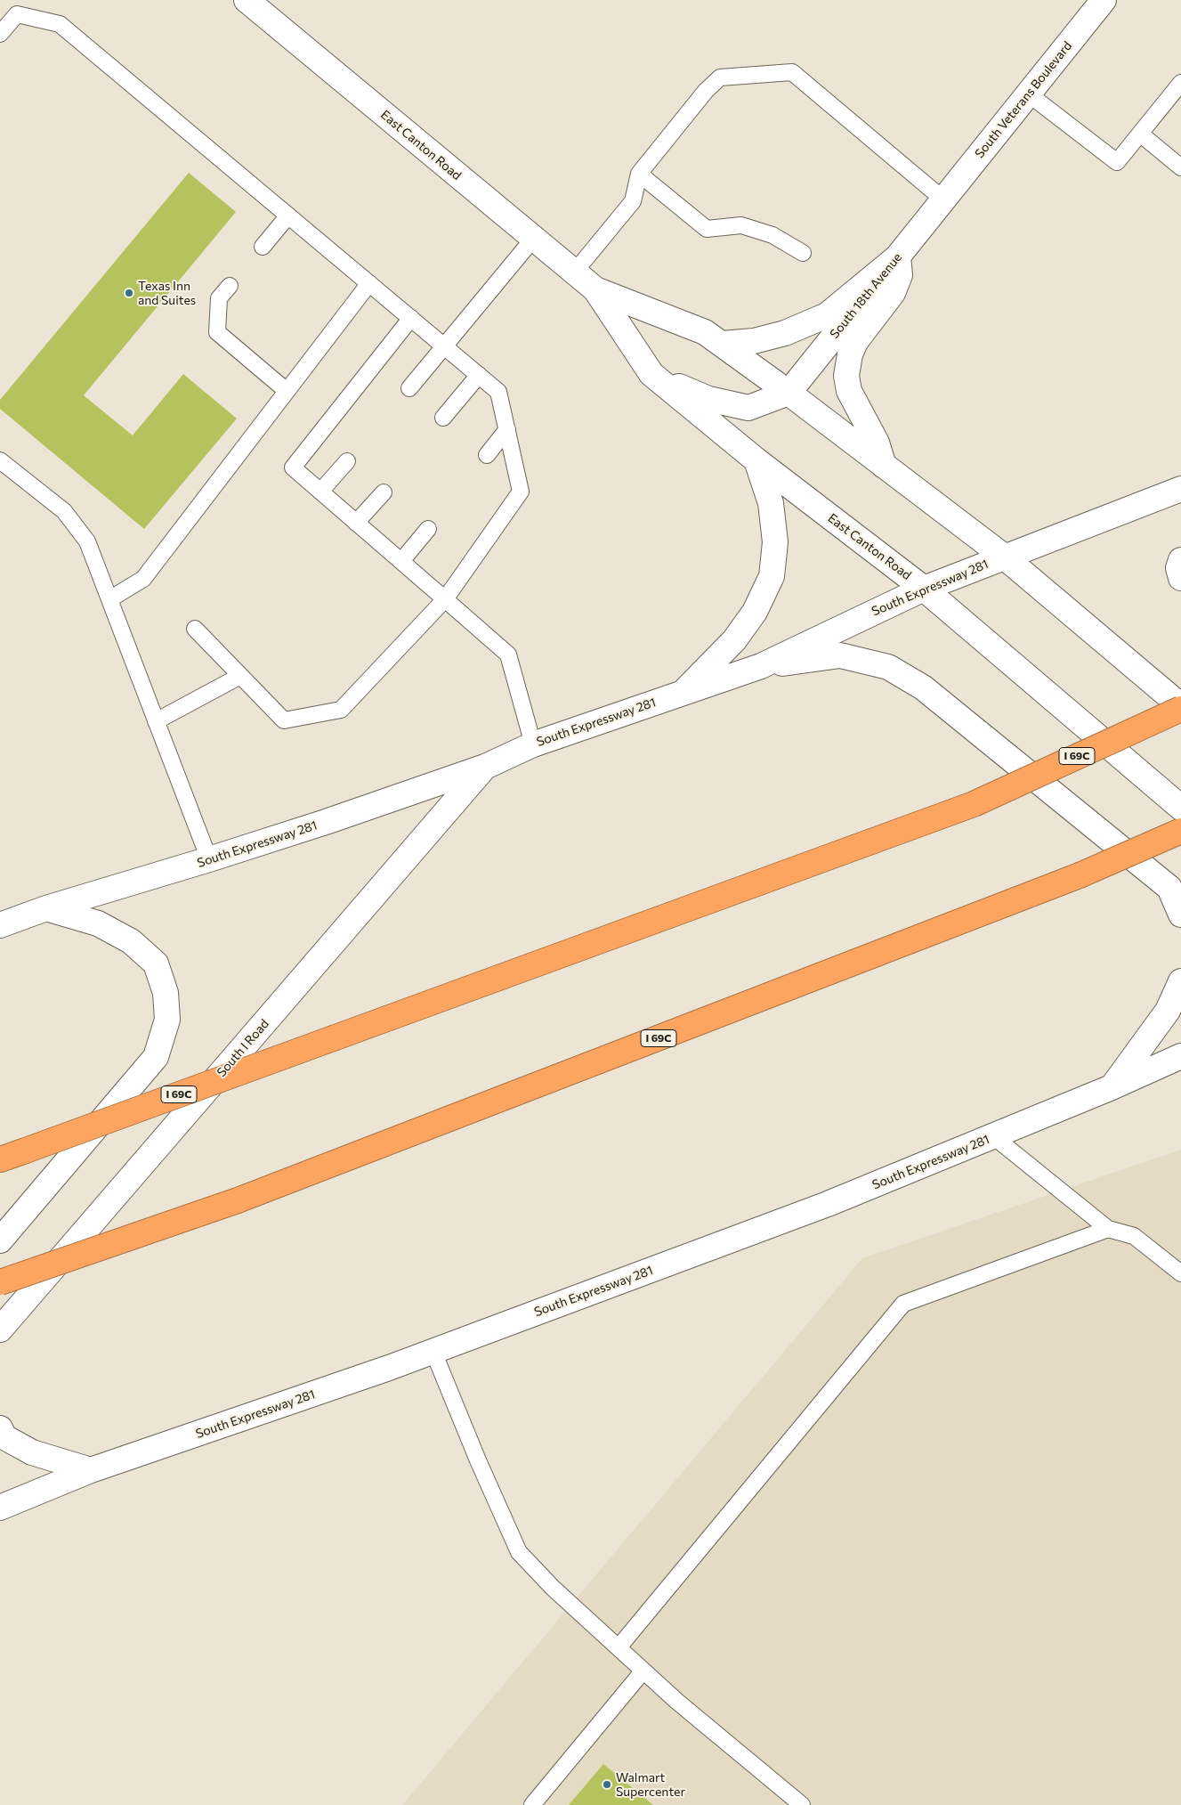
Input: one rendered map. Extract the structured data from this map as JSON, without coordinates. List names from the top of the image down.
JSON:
{
  "streets": {
    "highway": ["I 69C"],
    "main road": [
      "South Veterans Boulevard",
      "East Canton Road",
      "South 18th Avenue",
      "South Expressway 281",
      "South I Road"
    ]
  },
  "crossings": [
    ["South Veterans Boulevard", "South 18th Avenue"],
    ["East Canton Road", "South 18th Avenue"],
    ["East Canton Road", "South Expressway 281"],
    ["East Canton Road", "I 69C"],
    ["South Expressway 281", "South I Road"]
  ],
  "places": ["Texas Inn and Suites", "Walmart Supercenter"]
}
